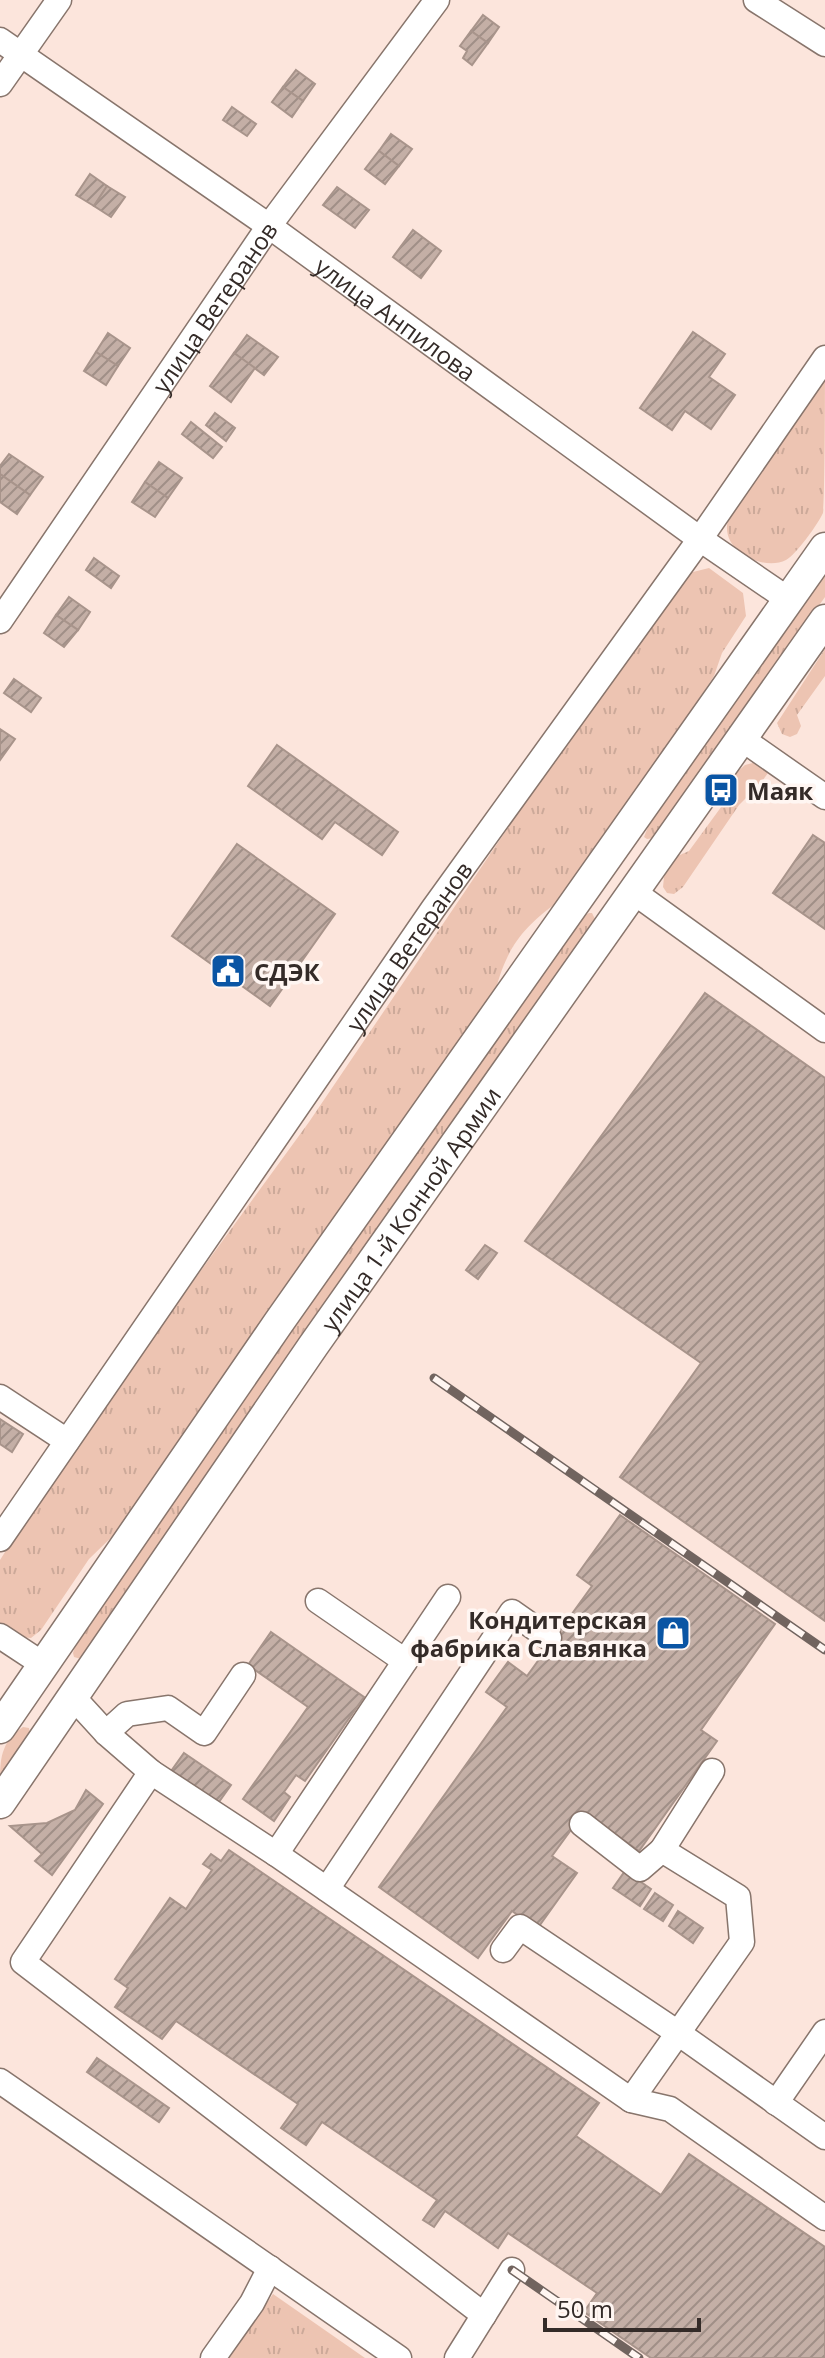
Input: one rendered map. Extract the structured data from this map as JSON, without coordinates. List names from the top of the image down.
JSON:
{
  "streets": {
    "main road": ["улица 1-й Конной Армии"],
    "street": ["улица Ветеранов", "улица Анпилова"]
  },
  "crossings": [
    ["улица Ветеранов", "улица Анпилова"],
    ["улица Анпилова", "улица 1-й Конной Армии"]
  ],
  "places": {
    "bus stop": ["Маяк"],
    "public building": ["СДЭК"],
    "shop": ["Кондитерская фабрика Славянка"]
  },
  "scale_bar": "50 m"
}
